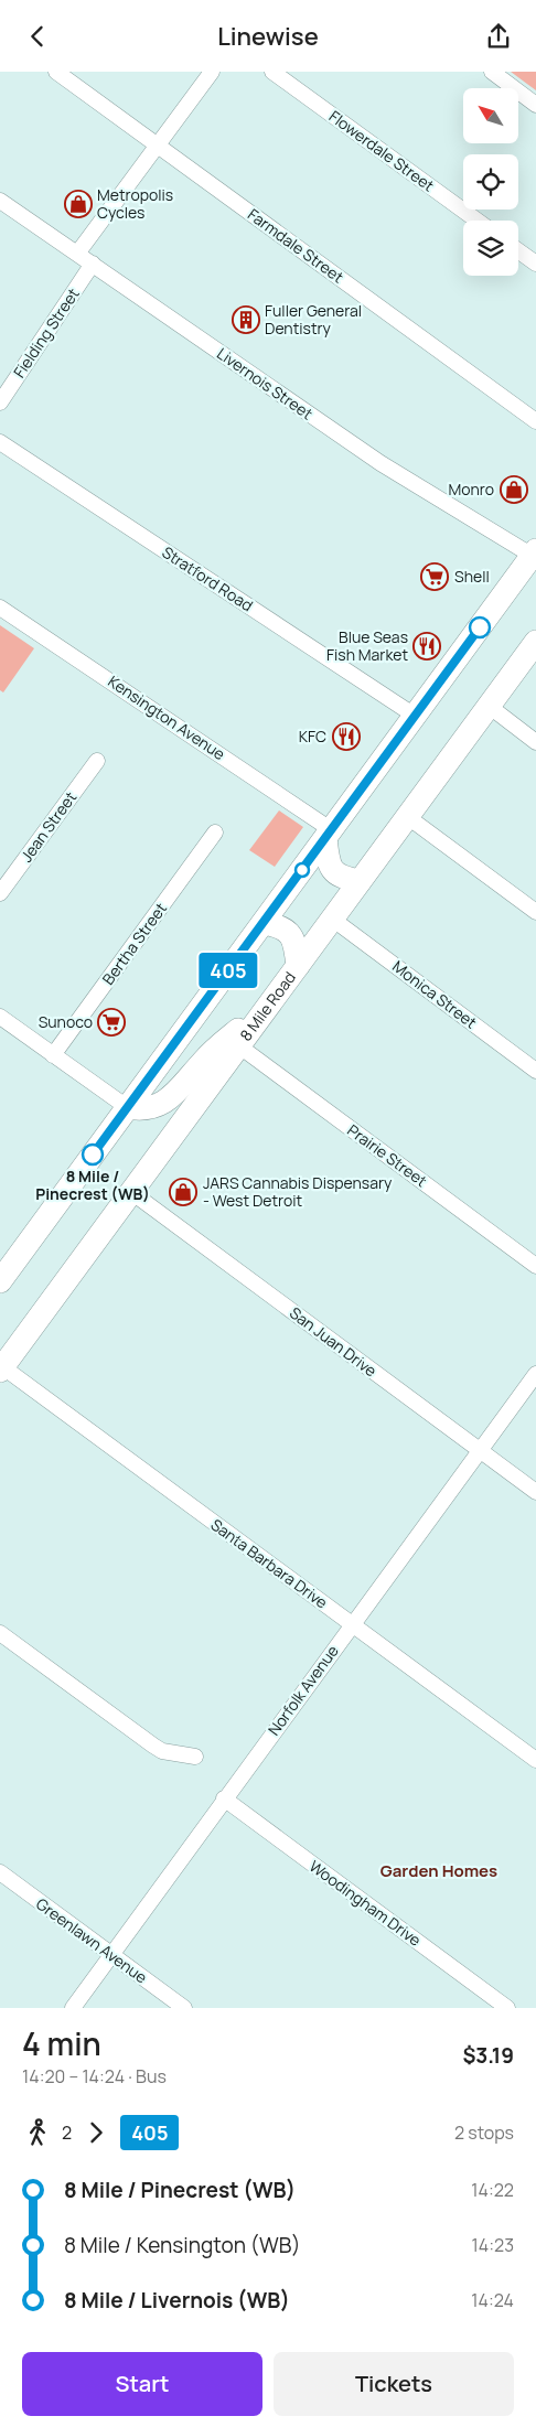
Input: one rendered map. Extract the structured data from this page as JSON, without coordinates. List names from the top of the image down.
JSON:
{
  "streets": {
    "highway": ["8 Mile Road"],
    "street": [
      "Flowerdale Street",
      "Farmdale Street",
      "Fielding Street",
      "Livernois Street",
      "Stratford Road",
      "Kensington Avenue",
      "Jean Street",
      "Bertha Street",
      "Monica Street",
      "Prairie Street",
      "San Juan Drive",
      "Santa Barbara Drive",
      "Norfolk Avenue",
      "Woodingham Drive",
      "Greenlawn Avenue"
    ]
  },
  "crossings": [
    ["Fielding Street", "Livernois Street"],
    ["Monica Street", "8 Mile Road"],
    ["8 Mile Road", "Prairie Street"],
    ["8 Mile Road", "San Juan Drive"],
    ["8 Mile Road", "Santa Barbara Drive"],
    ["San Juan Drive", "Norfolk Avenue"],
    ["Santa Barbara Drive", "Norfolk Avenue"],
    ["Norfolk Avenue", "Woodingham Drive"],
    ["Norfolk Avenue", "Greenlawn Avenue"]
  ],
  "districts": ["Garden Homes"],
  "places": {
    "shop": ["Metropolis Cycles", "Monro", "JARS Cannabis Dispensary - West Detroit"],
    "building": ["Fuller General Dentistry"],
    "supermarket": ["Shell", "Sunoco"],
    "restaurant": ["Blue Seas Fish Market", "KFC"],
    "other": ["8 Mile / Pinecrest (WB)"]
  },
  "lines": ["bus line 405"],
  "north": "top left",
  "page": {
    "header": "Linewise",
    "on_map": "405",
    "heading": ["4 min", "14:20 – 14:24 · Bus", "$3.19"],
    "legs": ["2", "405", "2 stops"],
    "list": [
      {
        "name": "8 Mile / Pinecrest (WB)",
        "value": "14:22"
      },
      {
        "name": "8 Mile / Kensington (WB)",
        "value": "14:23"
      },
      {
        "name": "8 Mile / Livernois (WB)",
        "value": "14:24"
      }
    ],
    "buttons": ["Start", "Tickets"]
  }
}
